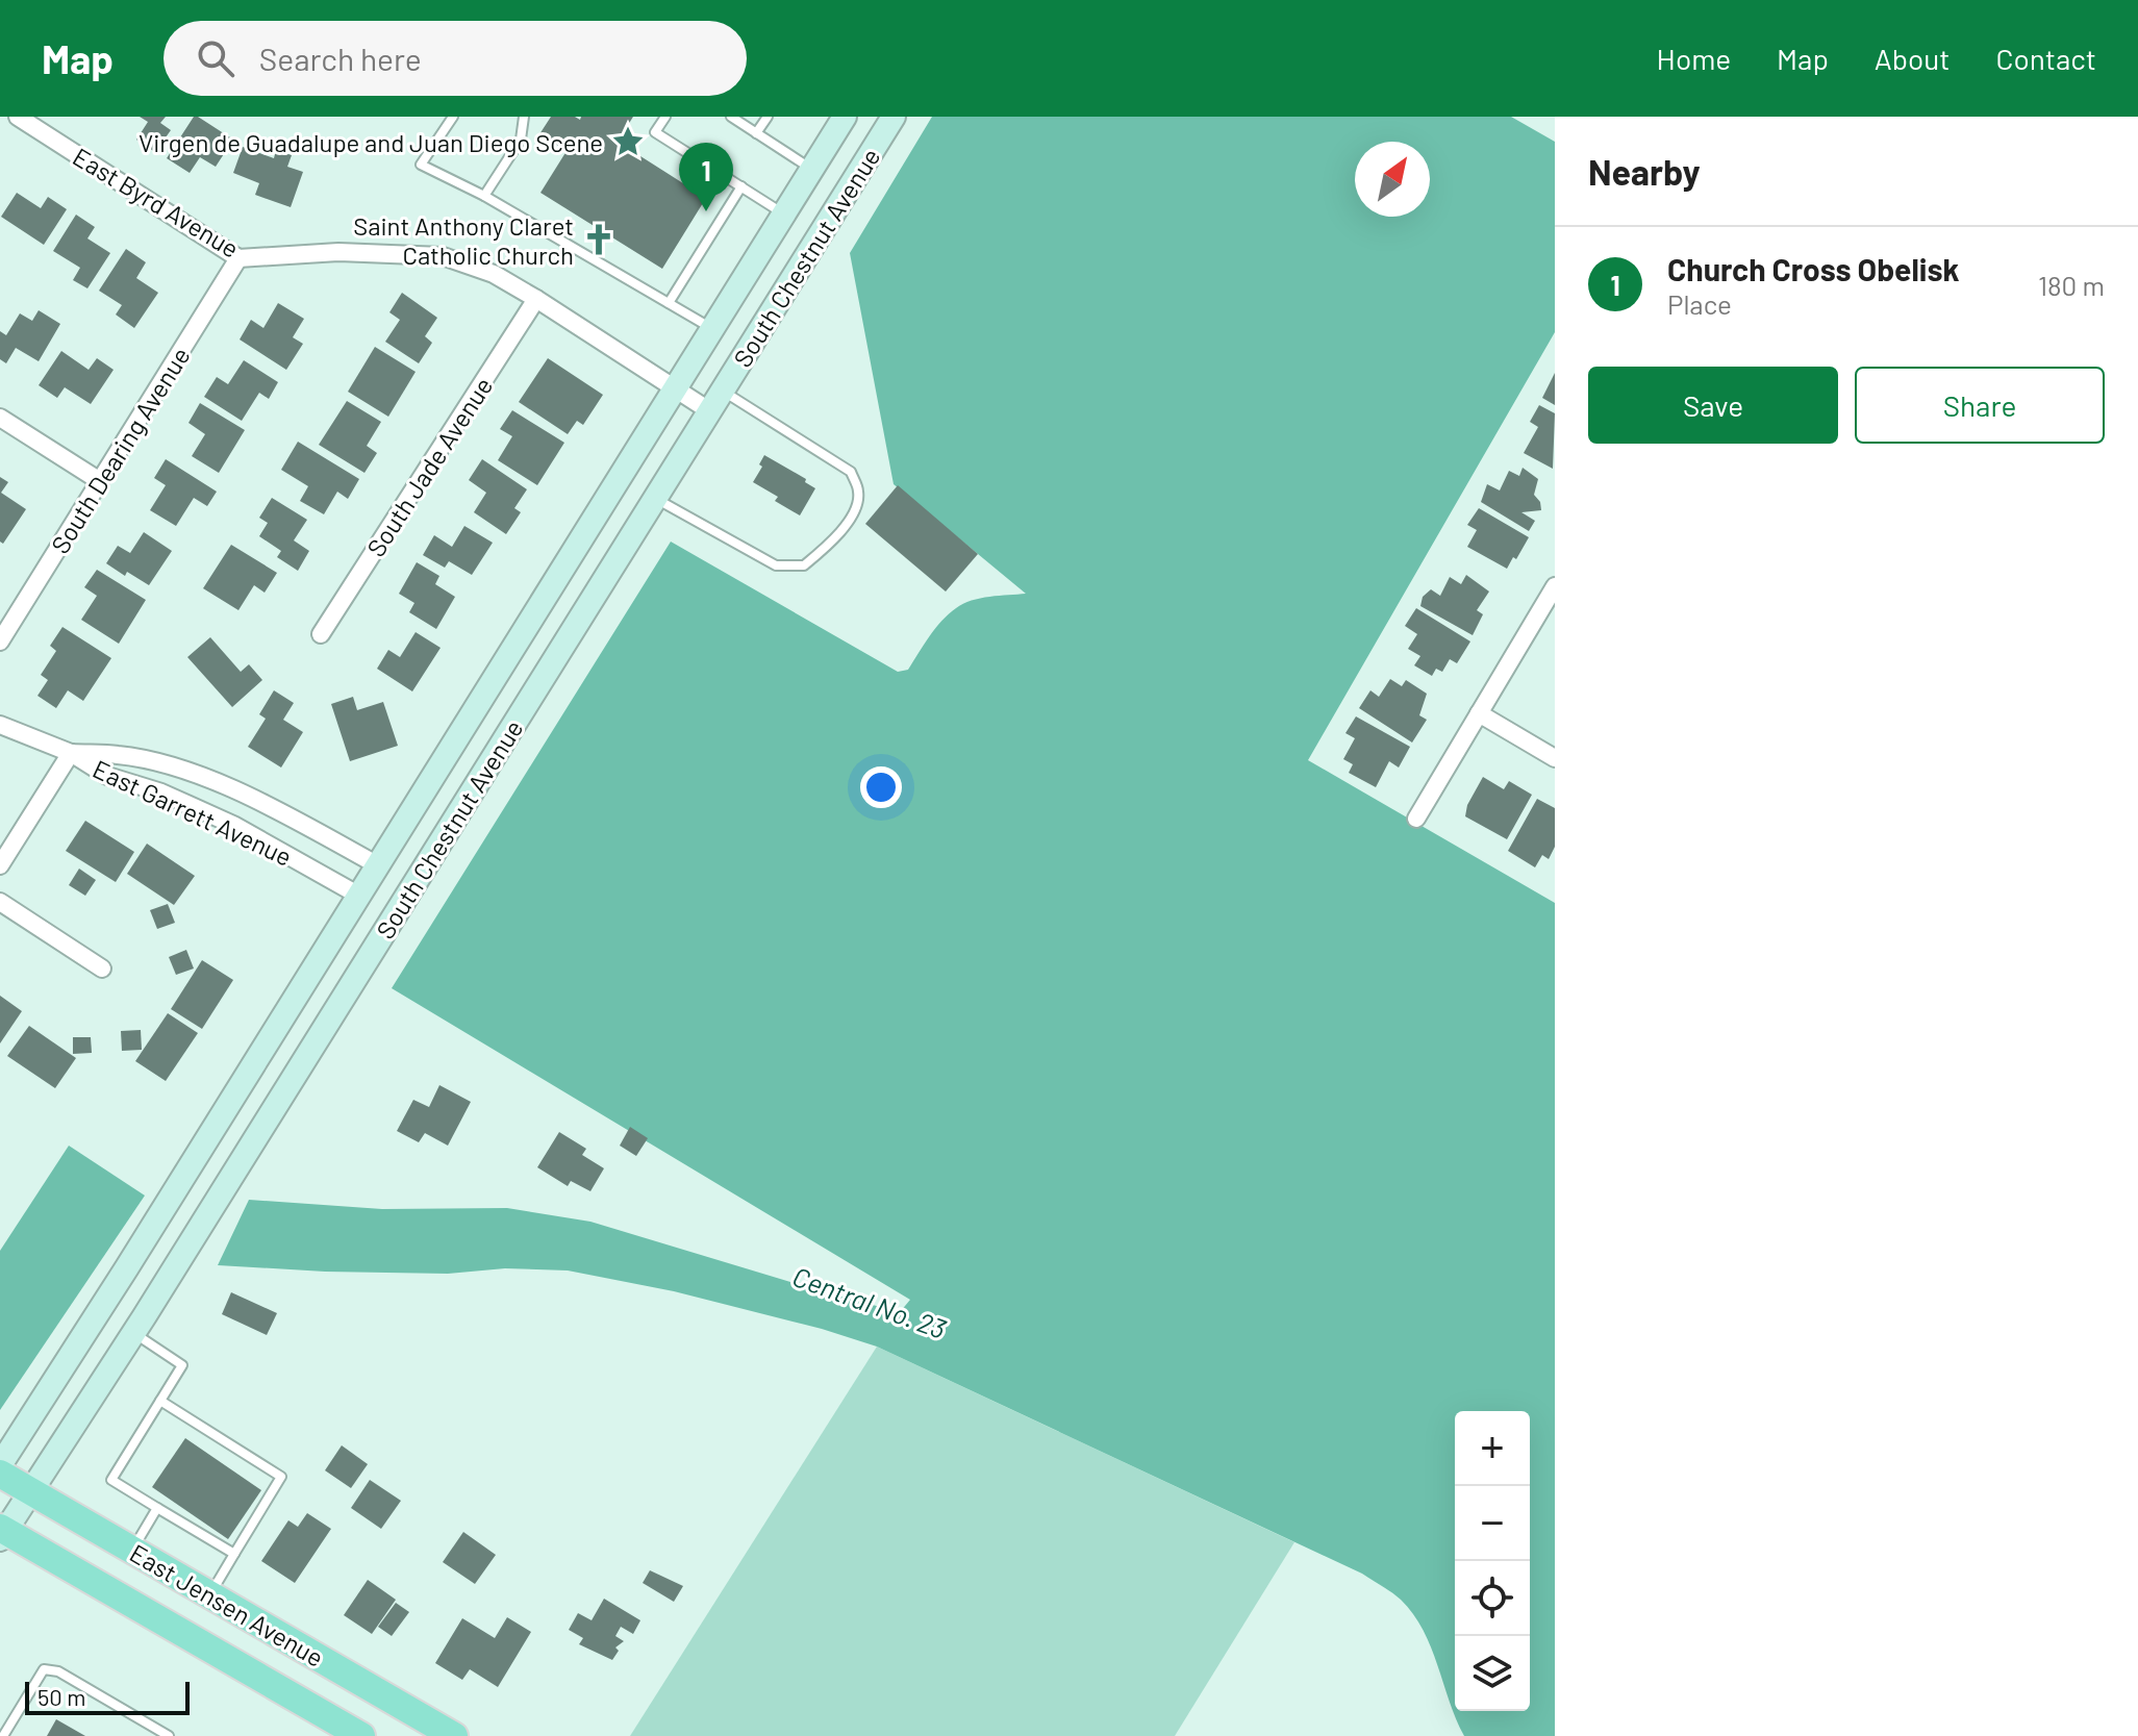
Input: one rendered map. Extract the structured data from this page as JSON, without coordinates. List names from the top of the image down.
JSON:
{
  "streets": {
    "main road": ["South Chestnut Avenue", "East Jensen Avenue"],
    "street": [
      "East Byrd Avenue",
      "South Dearing Avenue",
      "South Jade Avenue",
      "East Garrett Avenue"
    ]
  },
  "crossings": [
    ["East Byrd Avenue", "South Chestnut Avenue"],
    ["East Byrd Avenue", "South Dearing Avenue"],
    ["East Byrd Avenue", "South Jade Avenue"],
    ["South Chestnut Avenue", "East Garrett Avenue"],
    ["South Chestnut Avenue", "East Jensen Avenue"]
  ],
  "water": ["Central No. 23"],
  "places": {
    "place": ["Virgen de Guadalupe and Juan Diego Scene"],
    "church": ["Saint Anthony Claret Catholic Church"]
  },
  "scale_bar": "50 m",
  "north": "top right",
  "page": {
    "header": "Map",
    "search": "Search here",
    "nav": [
      "Home",
      "Map",
      "About",
      "Contact"
    ],
    "heading": "Nearby",
    "pins": "1",
    "list": [
      {
        "mark": "1",
        "name": "Church Cross Obelisk",
        "note": "Place",
        "value": "180 m"
      }
    ],
    "buttons": ["Save", "Share"],
    "map_buttons": ["+", "−"],
    "scale": "50 m"
  }
}
